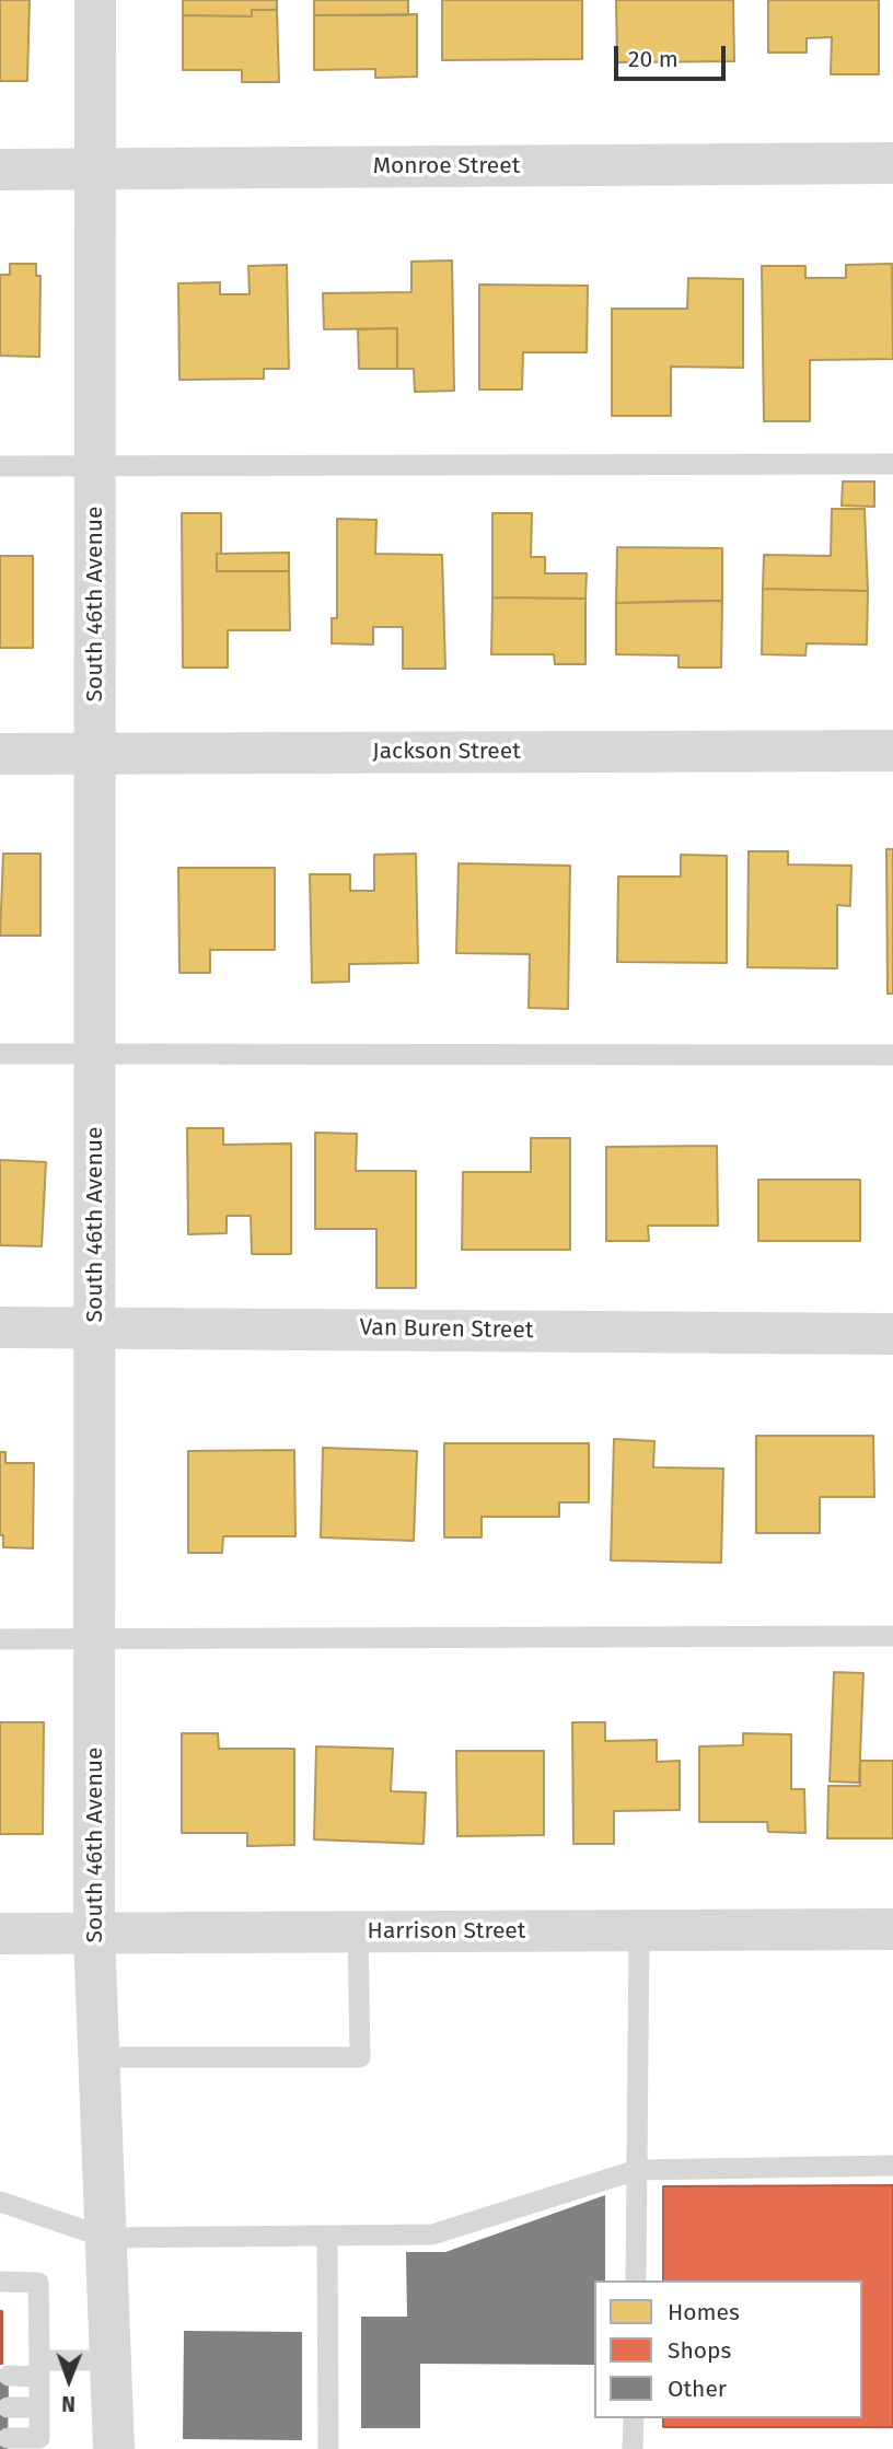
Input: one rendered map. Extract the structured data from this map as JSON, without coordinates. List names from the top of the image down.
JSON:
{
  "streets": {
    "street": [
      "Monroe Street",
      "South 46th Avenue",
      "Jackson Street",
      "Van Buren Street",
      "Harrison Street"
    ]
  },
  "crossings": [
    ["Monroe Street", "South 46th Avenue"],
    ["South 46th Avenue", "Jackson Street"],
    ["South 46th Avenue", "Van Buren Street"],
    ["South 46th Avenue", "Harrison Street"]
  ],
  "legend": ["Homes", "Shops", "Other"],
  "scale_bar": "20 m",
  "north": "bottom"
}
